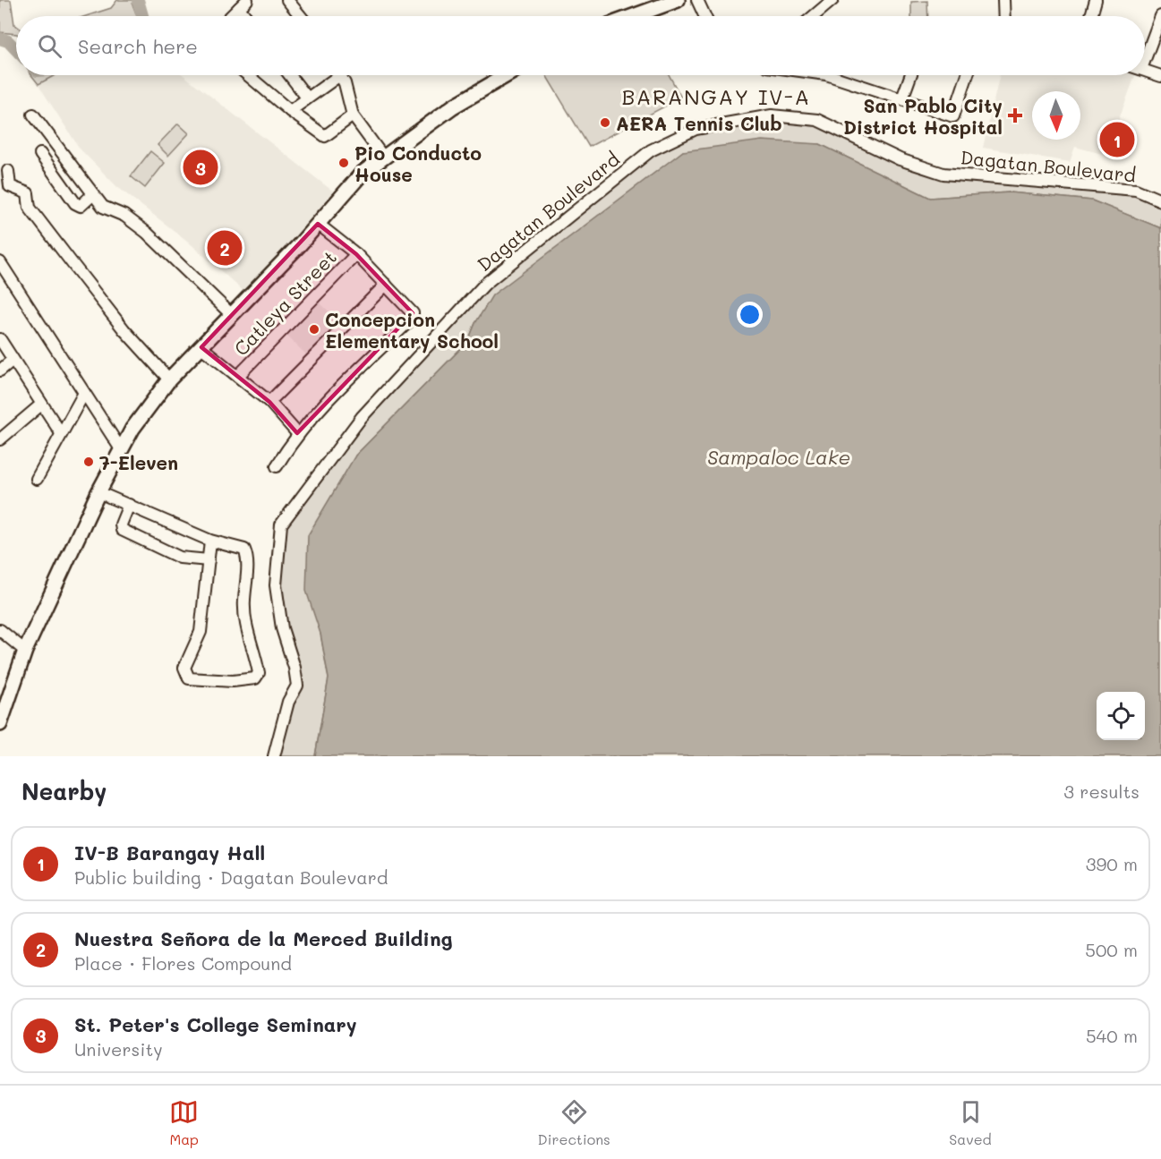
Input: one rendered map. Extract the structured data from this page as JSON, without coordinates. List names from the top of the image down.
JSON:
{
  "streets": {
    "street": ["Dagatan Boulevard", "Catleya Street"]
  },
  "districts": ["BARANGAY IV-A"],
  "water": ["Sampaloc Lake"],
  "places": {
    "health": ["San Pablo City District Hospital"],
    "other": [
      "AERA Tennis Club",
      "Pio Conducto House",
      "Concepcion Elementary School",
      "7-Eleven"
    ]
  },
  "north": "bottom",
  "page": {
    "search": "Search here",
    "pins": ["1", "3", "2"],
    "heading": ["Nearby", "3 results"],
    "list": [
      {
        "mark": "1",
        "name": "IV-B Barangay Hall",
        "note": "Public building · Dagatan Boulevard",
        "value": "390 m"
      },
      {
        "mark": "2",
        "name": "Nuestra Señora de la Merced Building",
        "note": "Place · Flores Compound",
        "value": "500 m"
      },
      {
        "mark": "3",
        "name": "St. Peter's College Seminary",
        "note": "University",
        "value": "540 m"
      }
    ],
    "nav": ["Map", "Directions", "Saved"]
  }
}
